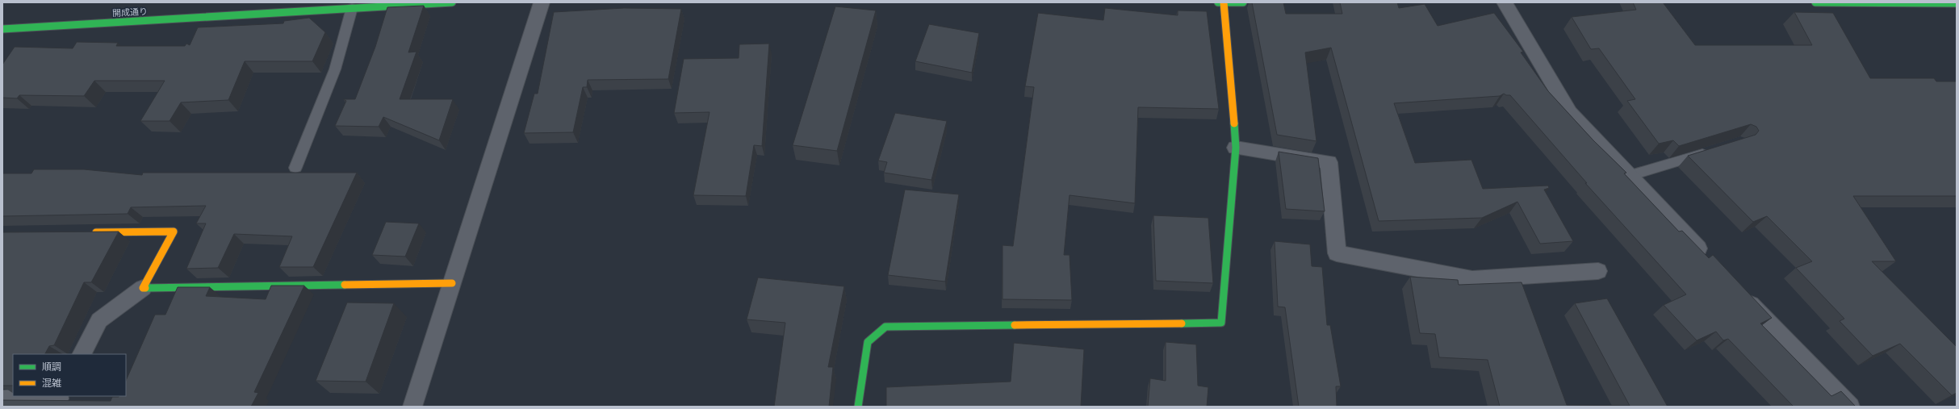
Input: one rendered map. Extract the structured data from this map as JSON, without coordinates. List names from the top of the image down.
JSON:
{
  "streets": {
    "street": ["開成通り"]
  },
  "legend": ["順調", "混雑"]
}
